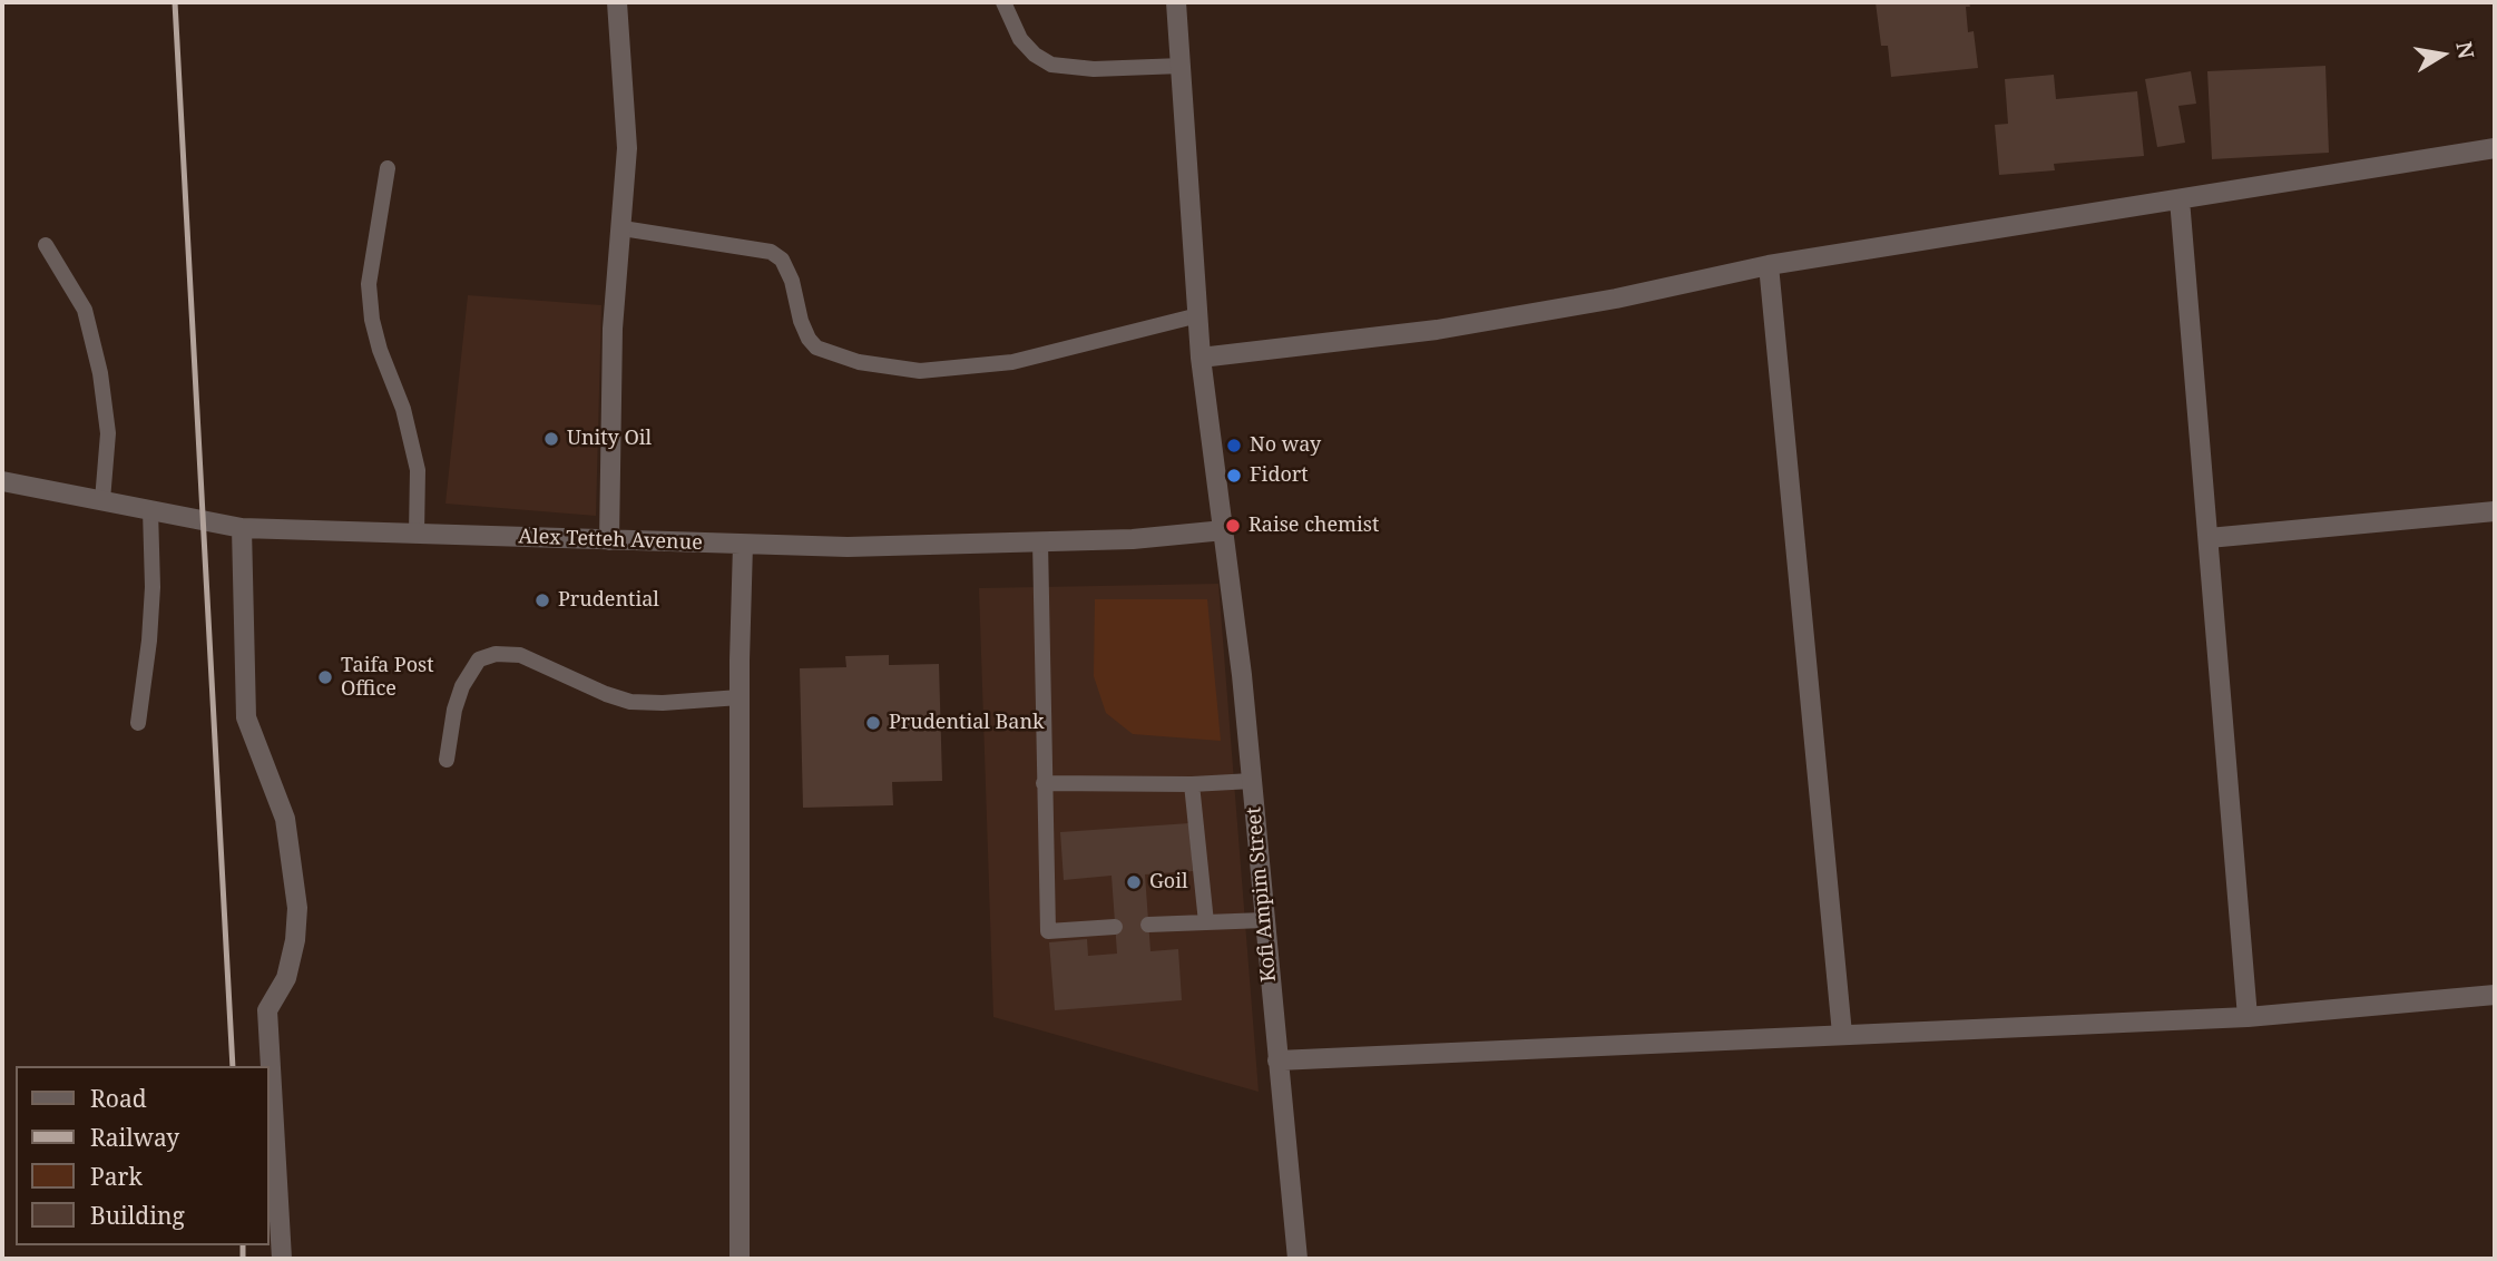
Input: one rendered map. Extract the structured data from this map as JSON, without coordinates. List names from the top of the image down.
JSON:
{
  "streets": {
    "street": ["Alex Tetteh Avenue", "Kofi Ampim Street"]
  },
  "crossings": [
    ["Alex Tetteh Avenue", "Kofi Ampim Street"]
  ],
  "places": [
    "Unity Oil",
    "No way",
    "Fidort",
    "Raise chemist",
    "Prudential",
    "Taifa Post Office",
    "Prudential Bank",
    "Goil"
  ],
  "legend": [
    "Road",
    "Railway",
    "Park",
    "Building"
  ],
  "north": "right"
}
